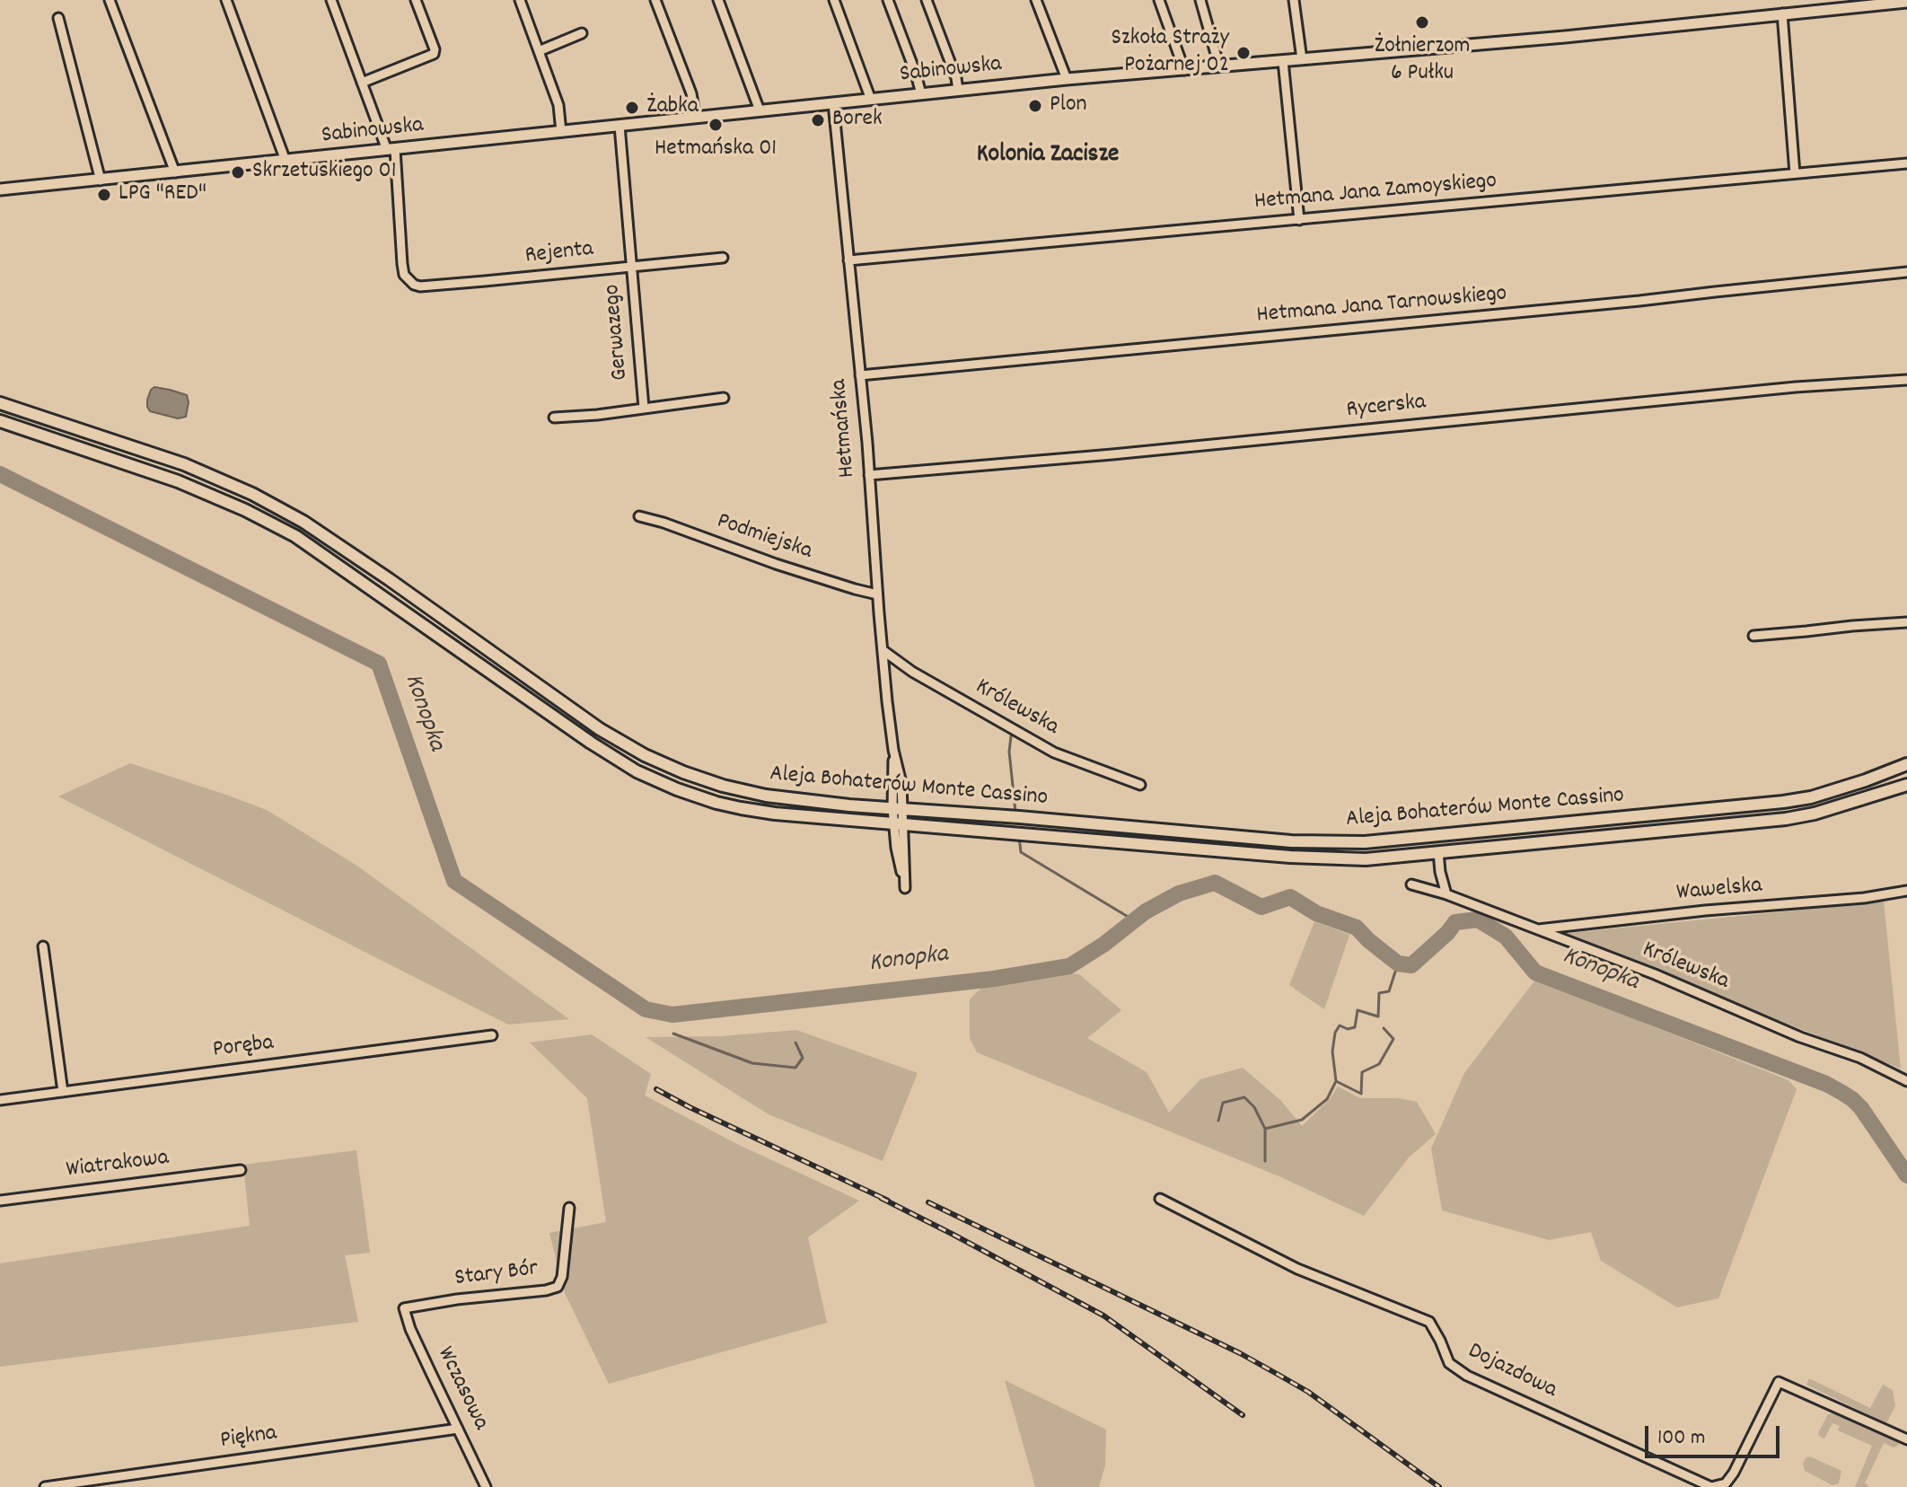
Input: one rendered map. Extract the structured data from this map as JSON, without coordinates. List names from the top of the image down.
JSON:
{
  "streets": {
    "main road": ["Aleja Bohaterów Monte Cassino"],
    "street": [
      "Sabinowska",
      "Hetmana Jana Zamoyskiego",
      "Rejenta",
      "Hetmana Jana Tarnowskiego",
      "Gerwazego",
      "Rycerska",
      "Hetmańska",
      "Podmiejska",
      "Królewska",
      "Wawelska",
      "Poręba",
      "Wiatrakowa",
      "Stary Bór",
      "Dojazdowa",
      "Wczasowa",
      "Piękna"
    ]
  },
  "crossings": [
    ["Sabinowska", "Rejenta"],
    ["Sabinowska", "Gerwazego"],
    ["Sabinowska", "Hetmańska"],
    ["Hetmana Jana Zamoyskiego", "Hetmańska"],
    ["Rejenta", "Gerwazego"],
    ["Hetmana Jana Tarnowskiego", "Hetmańska"],
    ["Rycerska", "Hetmańska"],
    ["Hetmańska", "Podmiejska"],
    ["Hetmańska", "Królewska"],
    ["Hetmańska", "Aleja Bohaterów Monte Cassino"],
    ["Królewska", "Wawelska"],
    ["Stary Bór", "Wczasowa"],
    ["Wczasowa", "Piękna"]
  ],
  "districts": ["Kolonia Zacisze"],
  "water": ["Konopka"],
  "places": [
    "Żołnierzom 6 Pułku",
    "Szkoła Straży Pożarnej 02",
    "Plon",
    "Żabka",
    "Borek",
    "Hetmańska 01",
    "Skrzetuskiego 01",
    "LPG \"RED\""
  ],
  "scale_bar": "100 m"
}
